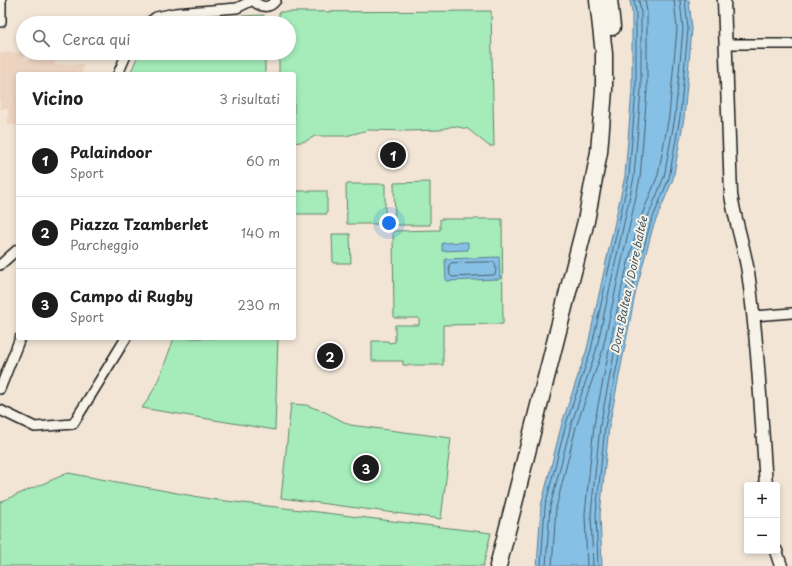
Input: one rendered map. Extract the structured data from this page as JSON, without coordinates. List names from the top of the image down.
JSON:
{
  "water": ["Dora Baltea / Doire baltée"],
  "page": {
    "search": "Cerca qui",
    "heading": ["Vicino", "3 risultati"],
    "list": [
      {
        "mark": "1",
        "name": "Palaindoor",
        "note": "Sport",
        "value": "60 m"
      },
      {
        "mark": "2",
        "name": "Piazza Tzamberlet",
        "note": "Parcheggio",
        "value": "140 m"
      },
      {
        "mark": "3",
        "name": "Campo di Rugby",
        "note": "Sport",
        "value": "230 m"
      }
    ],
    "pins": ["1", "2", "3"],
    "map_buttons": ["+", "−"]
  }
}
